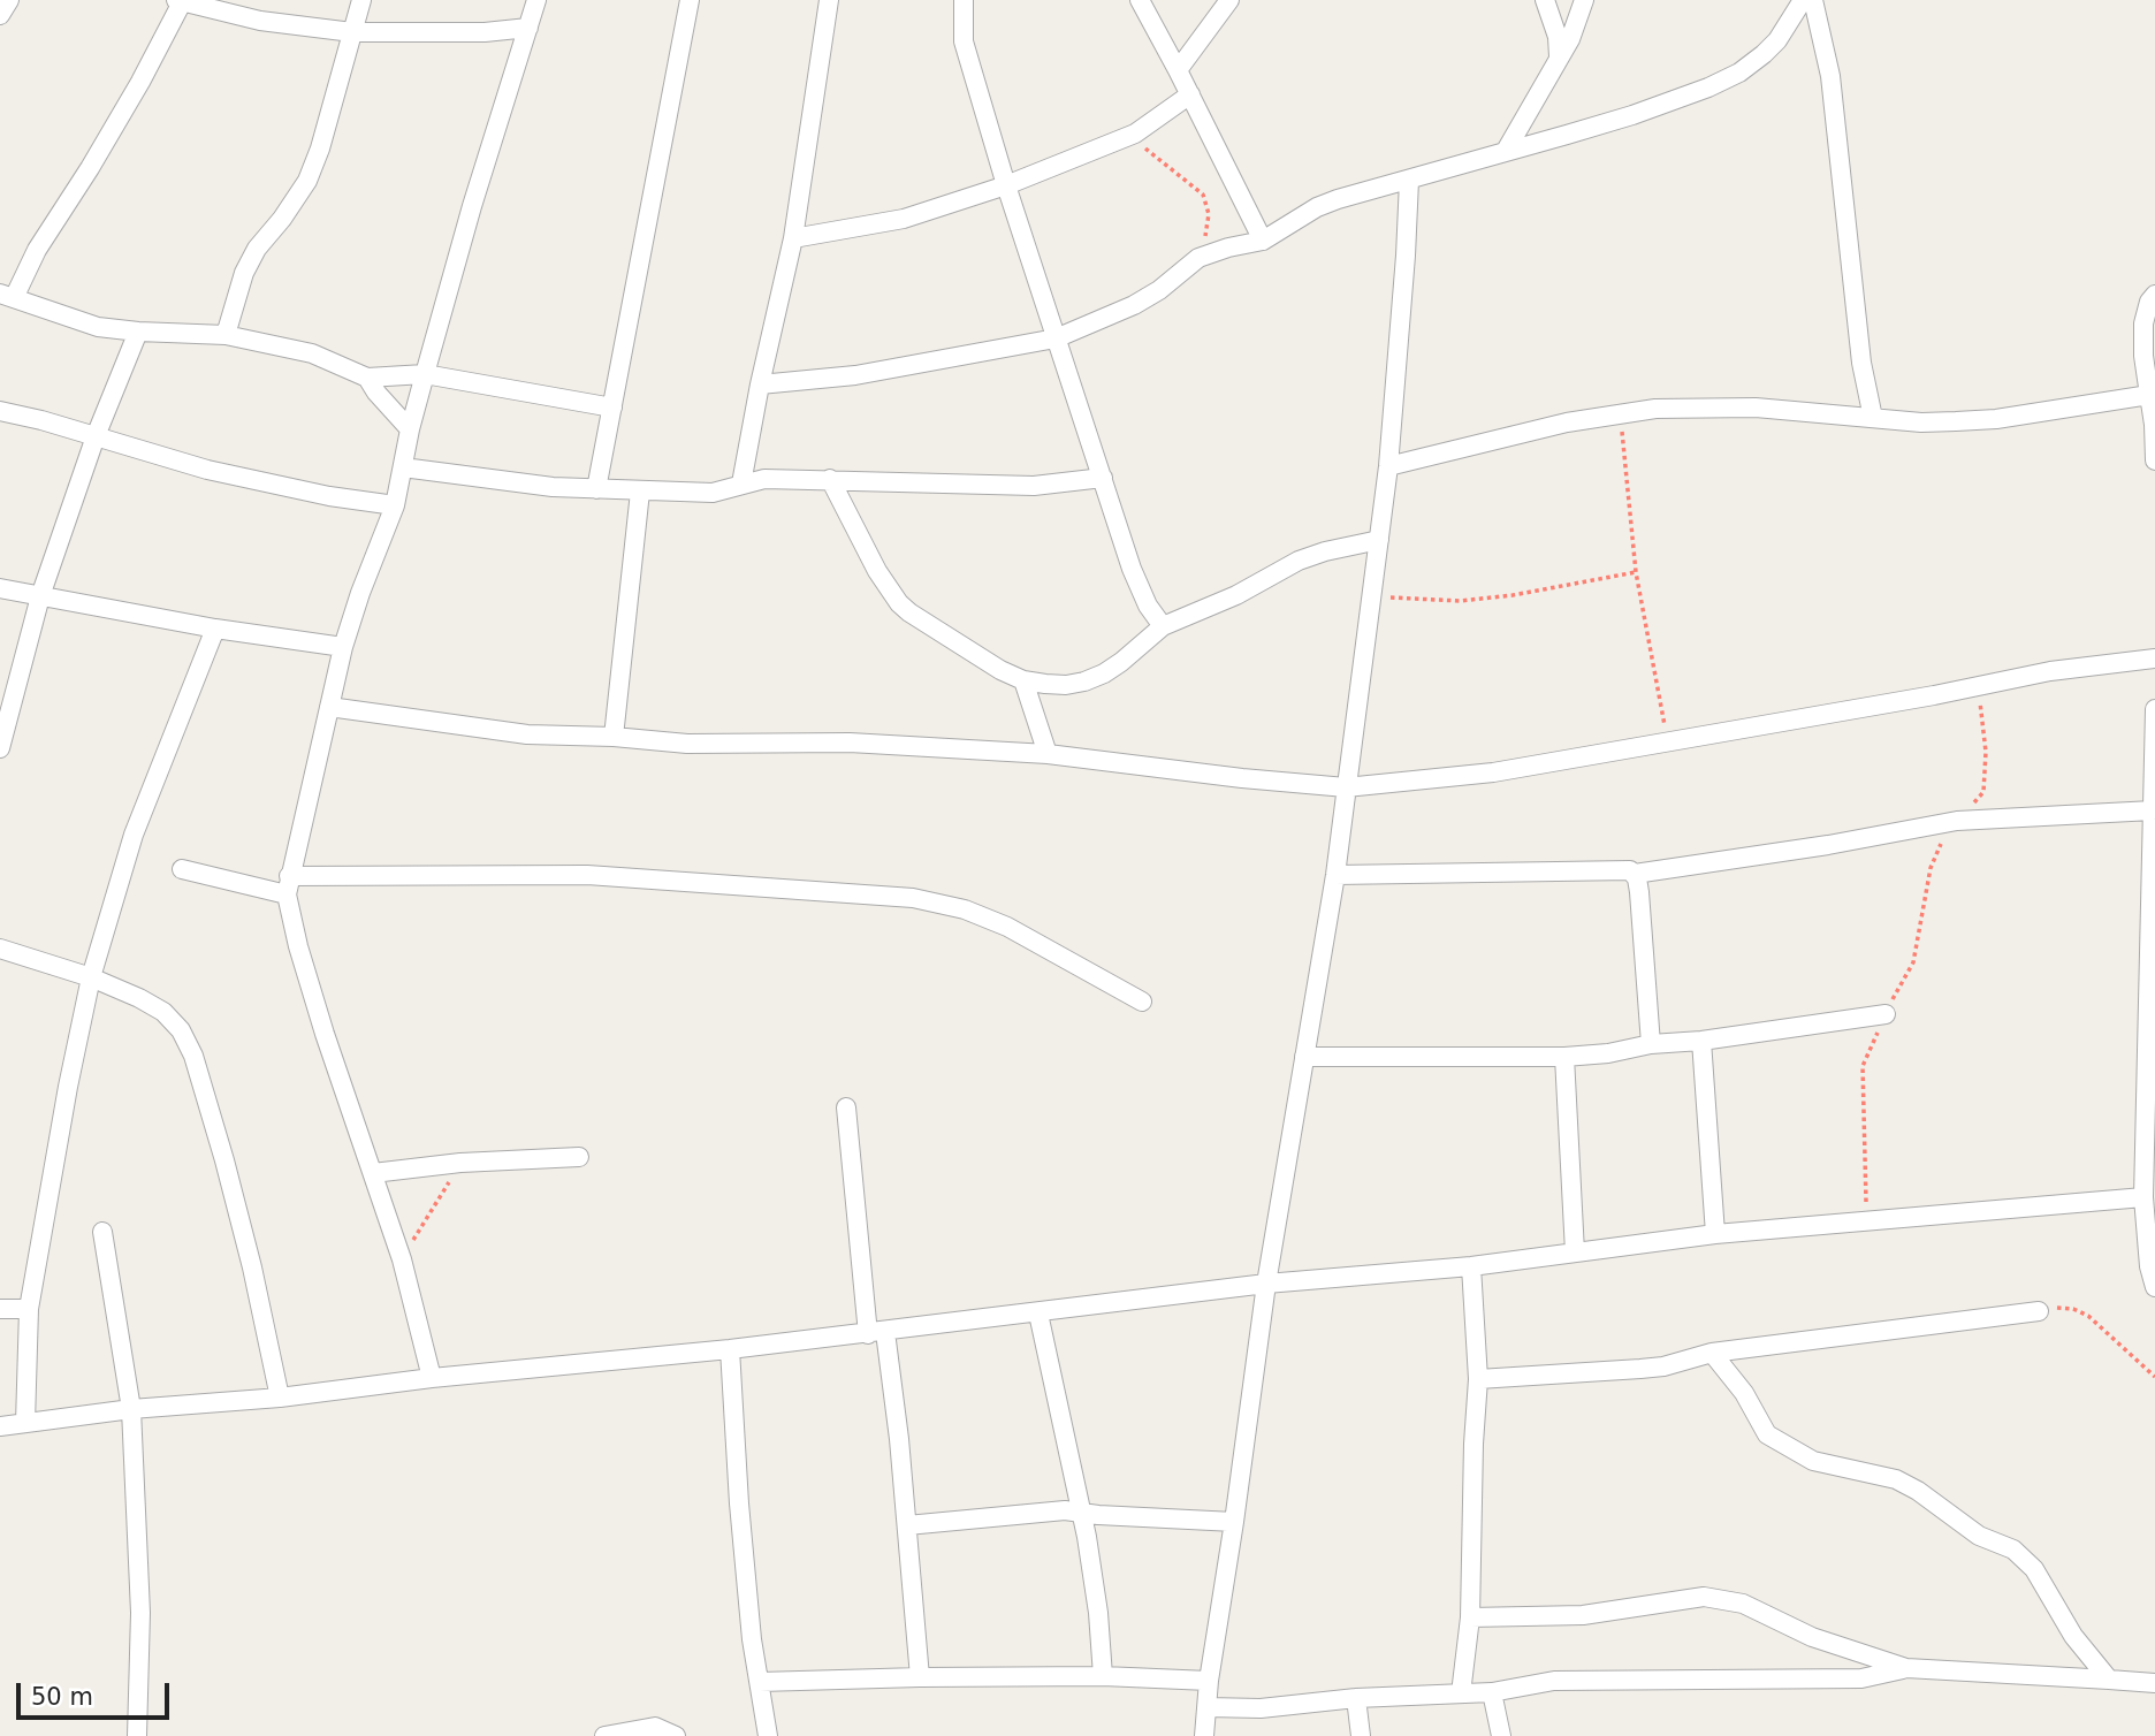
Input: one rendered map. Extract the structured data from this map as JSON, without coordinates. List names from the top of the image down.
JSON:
{
  "scale_bar": "50 m"
}
